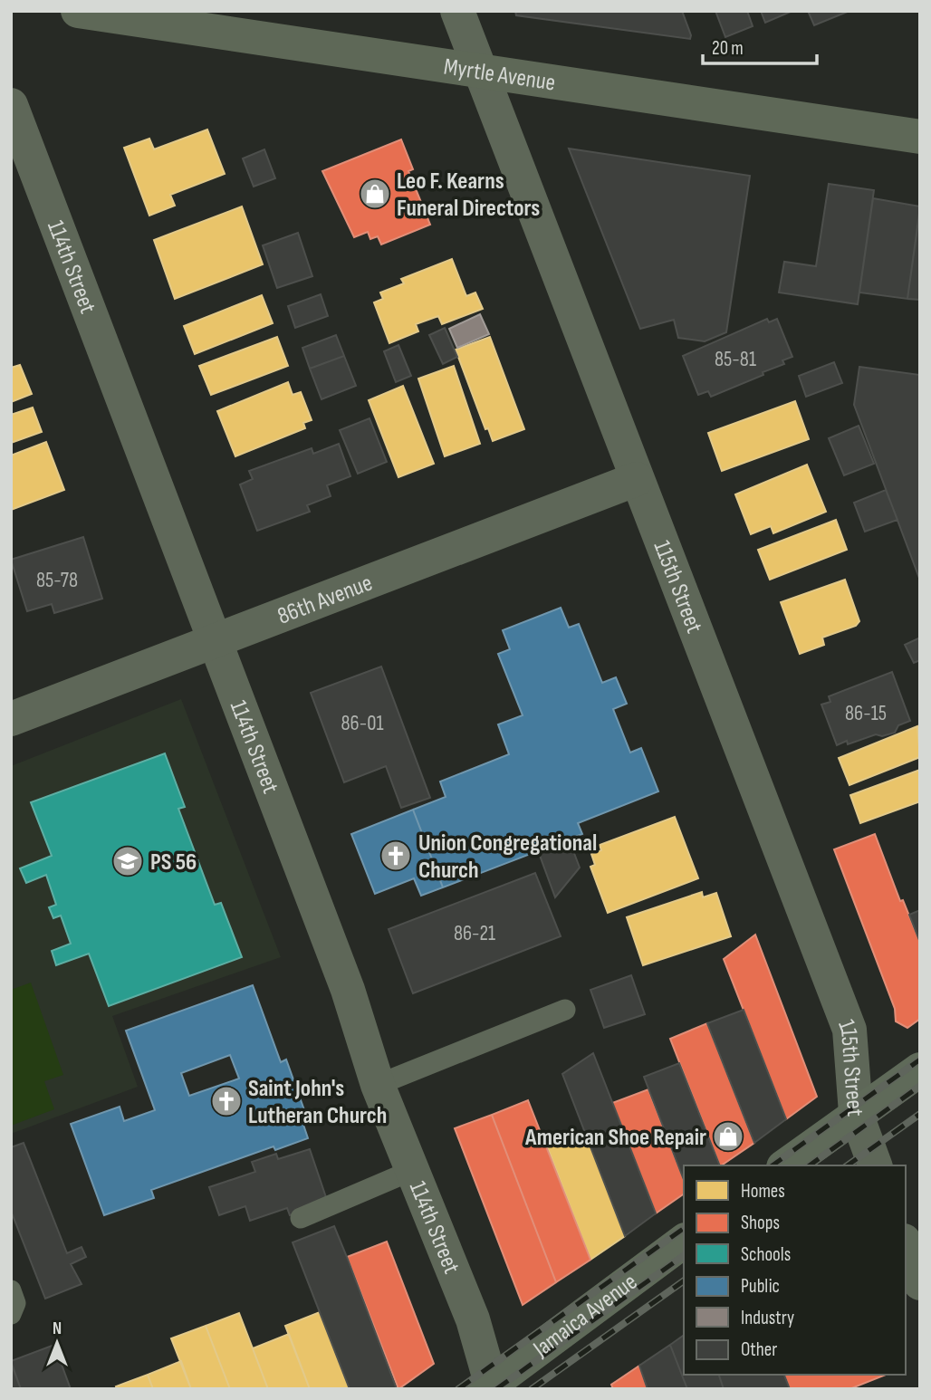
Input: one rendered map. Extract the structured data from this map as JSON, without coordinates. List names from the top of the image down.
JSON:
{
  "streets": {
    "main road": ["Myrtle Avenue", "Jamaica Avenue"],
    "street": ["114th Street", "115th Street", "86th Avenue"]
  },
  "crossings": [
    ["Myrtle Avenue", "115th Street"],
    ["114th Street", "86th Avenue"],
    ["114th Street", "Jamaica Avenue"],
    ["115th Street", "86th Avenue"]
  ],
  "places": {
    "shop": ["Leo F. Kearns Funeral Directors", "American Shoe Repair"],
    "church": ["Union Congregational Church", "Saint John's Lutheran Church"],
    "school or university": ["PS 56"]
  },
  "house_numbers": [
    "85-81",
    "85-78",
    "86-15",
    "86-01",
    "86-21"
  ],
  "legend": [
    "Homes",
    "Shops",
    "Schools",
    "Public",
    "Industry",
    "Other"
  ],
  "scale_bar": "20 m",
  "north": "top"
}
